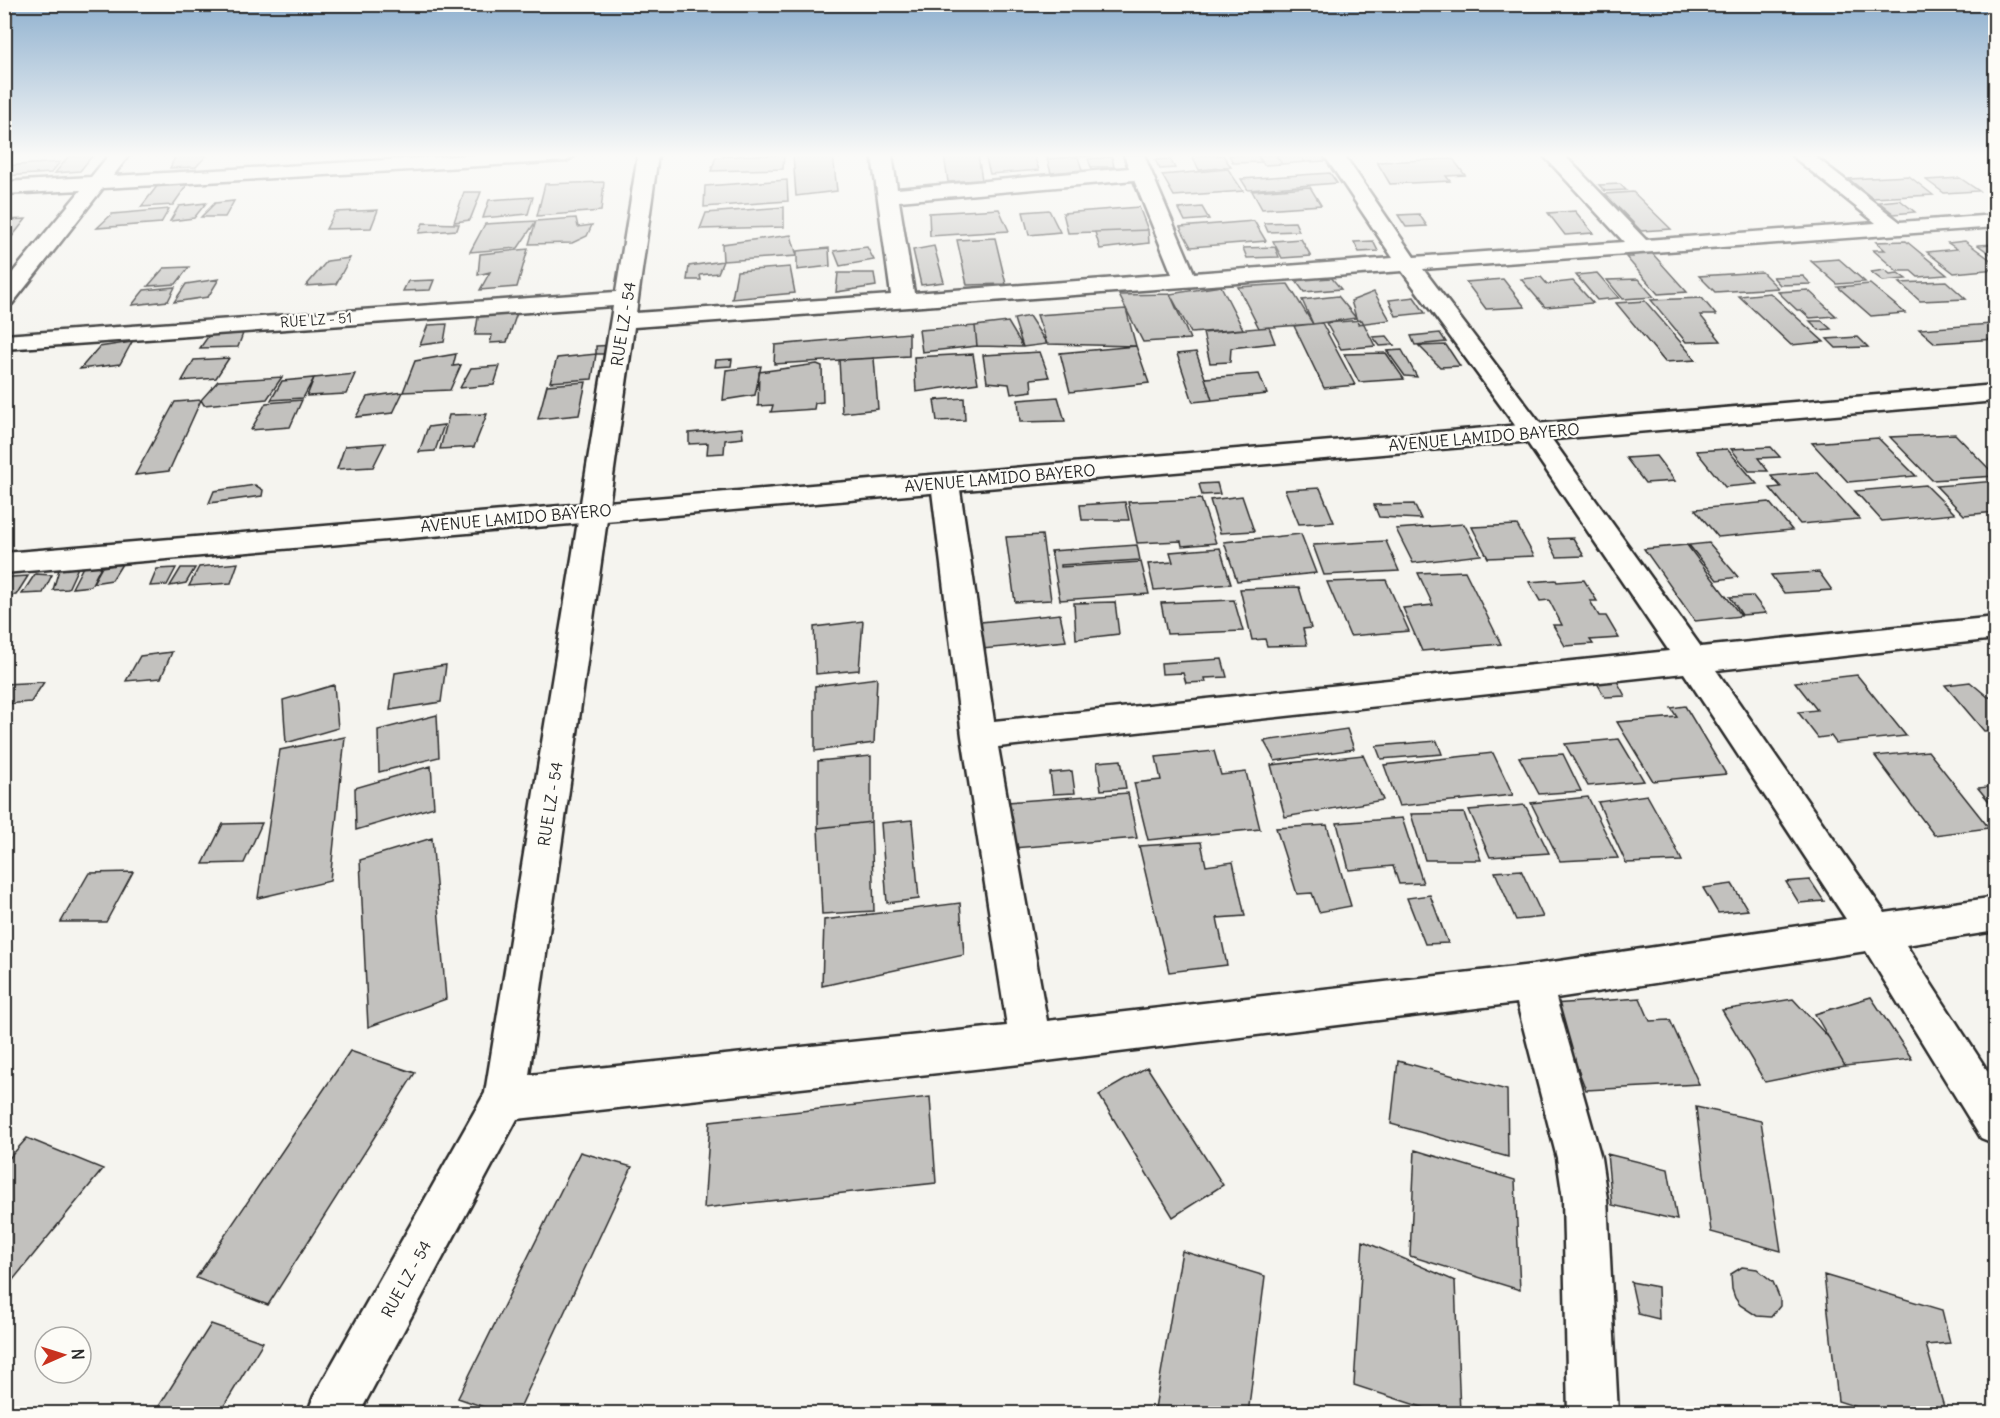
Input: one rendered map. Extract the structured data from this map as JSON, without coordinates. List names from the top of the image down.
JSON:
{
  "streets": {
    "street": ["RUE LZ - 51", "RUE LZ - 54", "AVENUE LAMIDO BAYERO"]
  },
  "crossings": [
    ["RUE LZ - 51", "RUE LZ - 54"],
    ["RUE LZ - 54", "AVENUE LAMIDO BAYERO"]
  ],
  "north": "right"
}
